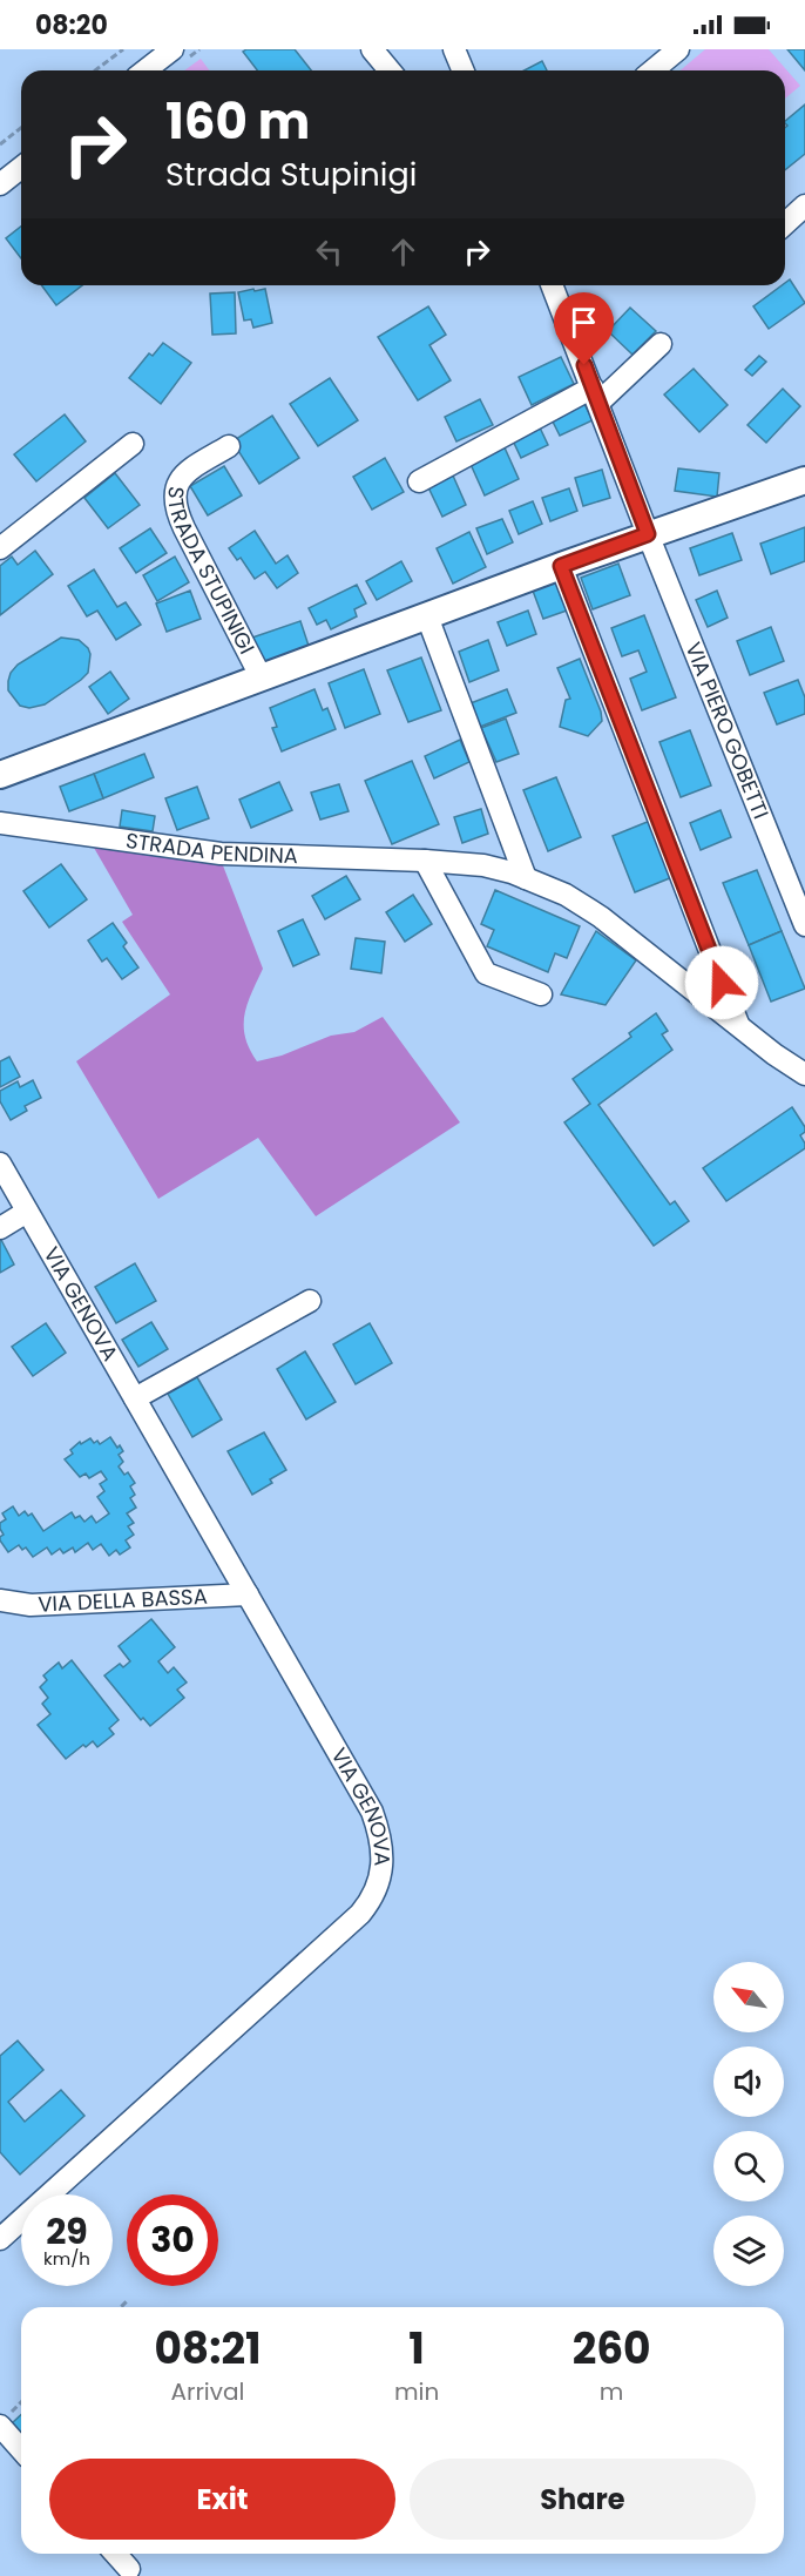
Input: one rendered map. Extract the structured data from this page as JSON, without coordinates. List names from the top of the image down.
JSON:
{
  "streets": {
    "street": [
      "STRADA STUPINIGI",
      "VIA PIERO GOBETTI",
      "STRADA PENDINA",
      "VIA GENOVA",
      "VIA DELLA BASSA"
    ]
  },
  "crossings": [
    ["STRADA STUPINIGI", "VIA PIERO GOBETTI"],
    ["VIA GENOVA", "VIA DELLA BASSA"]
  ],
  "north": "top left",
  "page": {
    "status": "08:20",
    "turn": ["160 m", "Strada Stupinigi"],
    "speed": "29 km/h",
    "limit": "30",
    "eta": [
      "08:21",
      "Arrival",
      "1",
      "min",
      "260",
      "m"
    ],
    "buttons": ["Exit", "Share"]
  }
}
